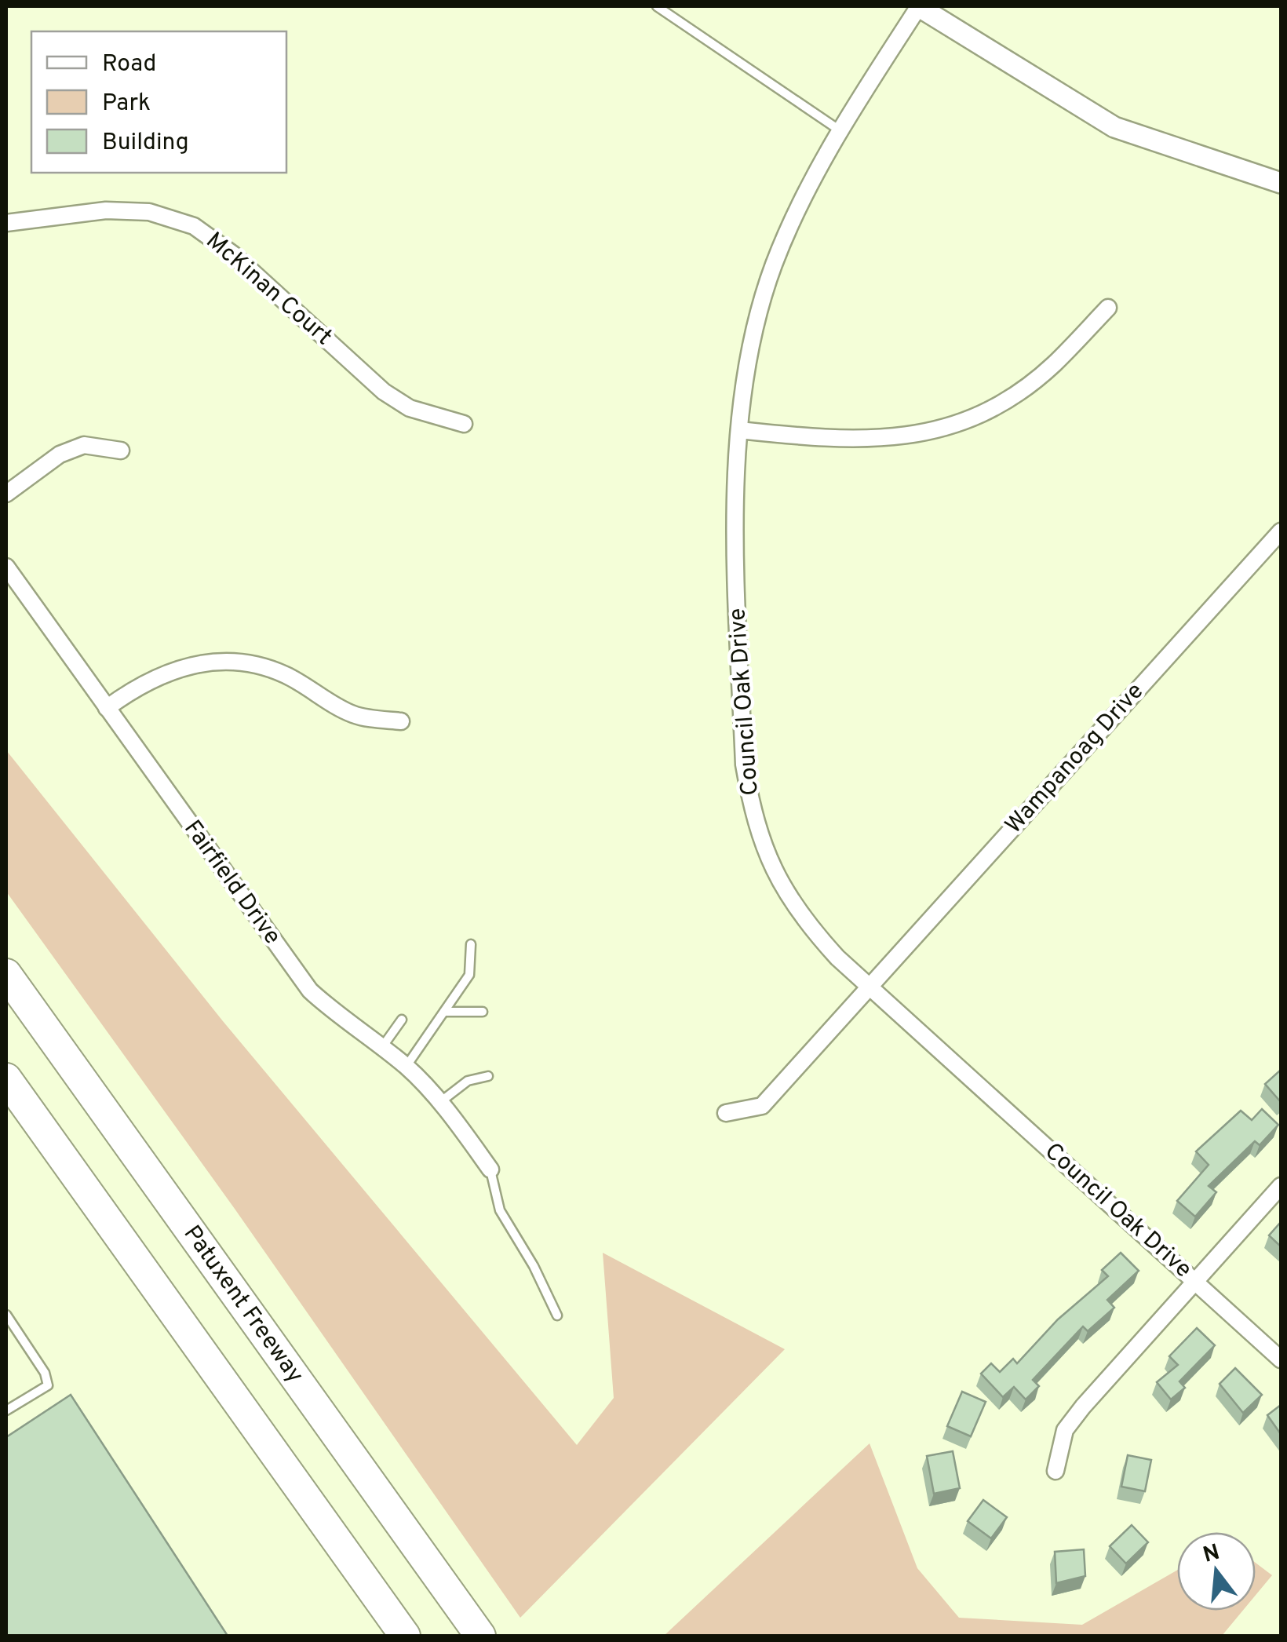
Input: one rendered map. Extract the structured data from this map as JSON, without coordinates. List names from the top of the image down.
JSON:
{
  "streets": {
    "highway": ["Patuxent Freeway"],
    "street": [
      "McKinan Court",
      "Council Oak Drive",
      "Wampanoag Drive",
      "Fairfield Drive"
    ]
  },
  "crossings": [
    ["Council Oak Drive", "Wampanoag Drive"]
  ],
  "legend": ["Road", "Park", "Building"],
  "north": "top"
}
